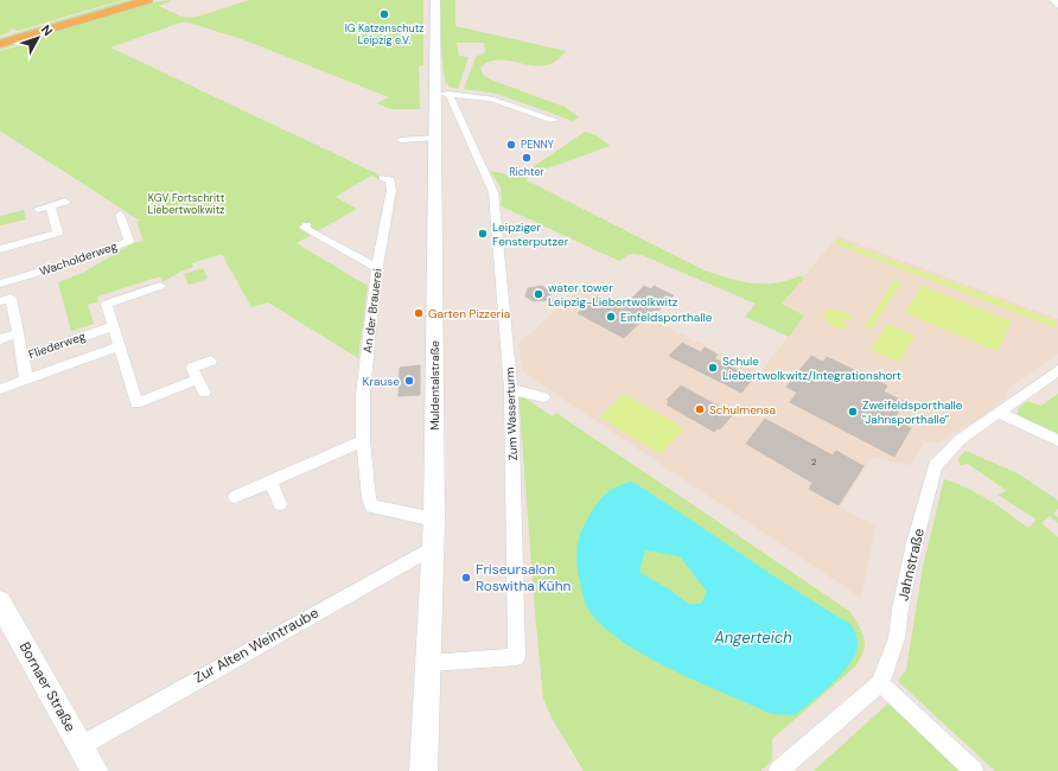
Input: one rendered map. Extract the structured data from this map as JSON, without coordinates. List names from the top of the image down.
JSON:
{
  "streets": {
    "main road": ["Muldentalstraße", "Bornaer Straße"],
    "street": [
      "Wacholderweg",
      "An der Brauerei",
      "Fliederweg",
      "Zum Wasserturm",
      "Jahnstraße",
      "Zur Alten Weintraube"
    ]
  },
  "crossings": [
    ["An der Brauerei", "Muldentalstraße"],
    ["Muldentalstraße", "Zum Wasserturm"],
    ["Muldentalstraße", "Zur Alten Weintraube"],
    ["Zur Alten Weintraube", "Bornaer Straße"]
  ],
  "water": ["Angerteich"],
  "parks": ["KGV Fortschritt Liebertwolkwitz"],
  "places": [
    "IG Katzenschutz Leipzig e.V.",
    "PENNY",
    "Richter",
    "Leipziger Fensterputzer",
    "water tower Leipzig-Liebertwolkwitz",
    "Garten Pizzeria",
    "Einfeldsporthalle",
    "Schule Liebertwolkwitz/Integrationshort",
    "Krause",
    "Schulmensa",
    "Zweifeldsporthalle \"Jahnsporthalle\"",
    "Friseursalon Roswitha Kühn"
  ],
  "house_numbers": ["2"],
  "north": "top right"
}
